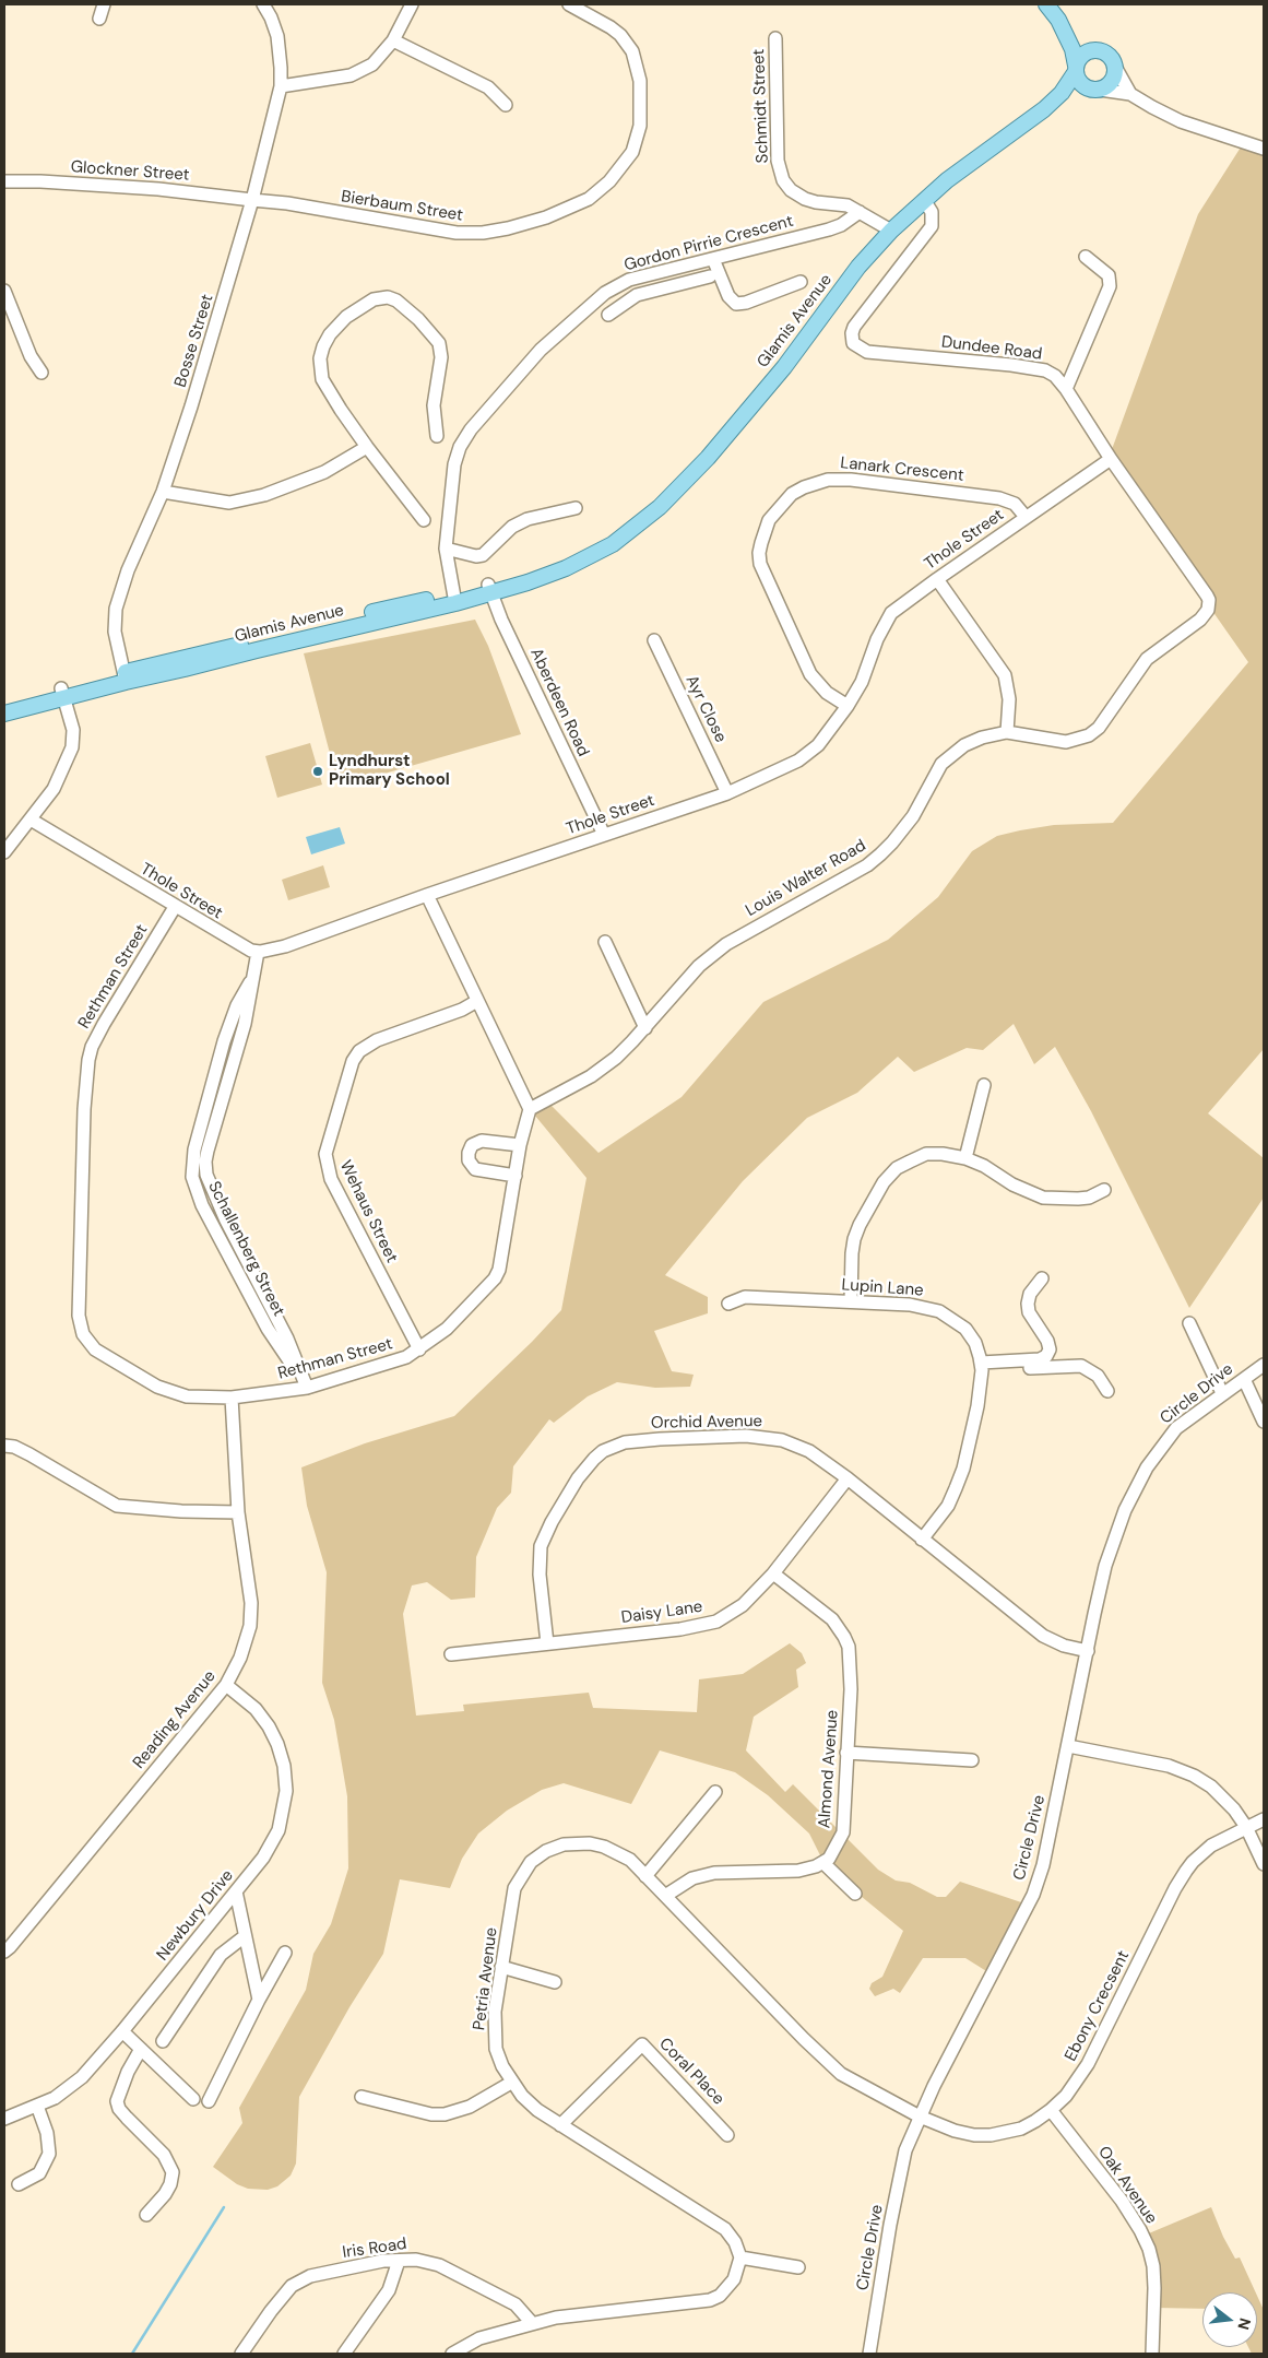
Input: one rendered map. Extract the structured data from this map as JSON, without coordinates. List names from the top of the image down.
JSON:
{
  "streets": {
    "main road": ["Glamis Avenue"],
    "street": [
      "Schmidt Street",
      "Glockner Street",
      "Bierbaum Street",
      "Gordon Pirrie Crescent",
      "Bosse Street",
      "Dundee Road",
      "Lanark Crescent",
      "Thole Street",
      "Aberdeen Road",
      "Ayr Close",
      "Louis Walter Road",
      "Rethman Street",
      "Wehaus Street",
      "Schallenberg Street",
      "Lupin Lane",
      "Circle Drive",
      "Orchid Avenue",
      "Daisy Lane",
      "Reading Avenue",
      "Almond Avenue",
      "Newbury Drive",
      "Petria Avenue",
      "Ebony Crecsent",
      "Coral Place",
      "Oak Avenue",
      "Iris Road"
    ]
  },
  "crossings": [
    ["Schmidt Street", "Gordon Pirrie Crescent"],
    ["Schmidt Street", "Glamis Avenue"],
    ["Glockner Street", "Bierbaum Street"],
    ["Glockner Street", "Bosse Street"],
    ["Bierbaum Street", "Bosse Street"],
    ["Gordon Pirrie Crescent", "Glamis Avenue"],
    ["Glamis Avenue", "Bosse Street"],
    ["Glamis Avenue", "Dundee Road"],
    ["Glamis Avenue", "Aberdeen Road"],
    ["Dundee Road", "Thole Street"],
    ["Dundee Road", "Louis Walter Road"],
    ["Lanark Crescent", "Thole Street"],
    ["Thole Street", "Aberdeen Road"],
    ["Thole Street", "Ayr Close"],
    ["Thole Street", "Rethman Street"],
    ["Thole Street", "Schallenberg Street"],
    ["Louis Walter Road", "Rethman Street"],
    ["Rethman Street", "Wehaus Street"],
    ["Rethman Street", "Schallenberg Street"],
    ["Rethman Street", "Reading Avenue"],
    ["Lupin Lane", "Orchid Avenue"],
    ["Circle Drive", "Orchid Avenue"],
    ["Circle Drive", "Petria Avenue"],
    ["Circle Drive", "Ebony Crecsent"],
    ["Orchid Avenue", "Daisy Lane"],
    ["Daisy Lane", "Almond Avenue"],
    ["Reading Avenue", "Newbury Drive"],
    ["Petria Avenue", "Ebony Crecsent"],
    ["Petria Avenue", "Coral Place"],
    ["Ebony Crecsent", "Oak Avenue"]
  ],
  "places": ["Lyndhurst Primary School"],
  "north": "right"
}
